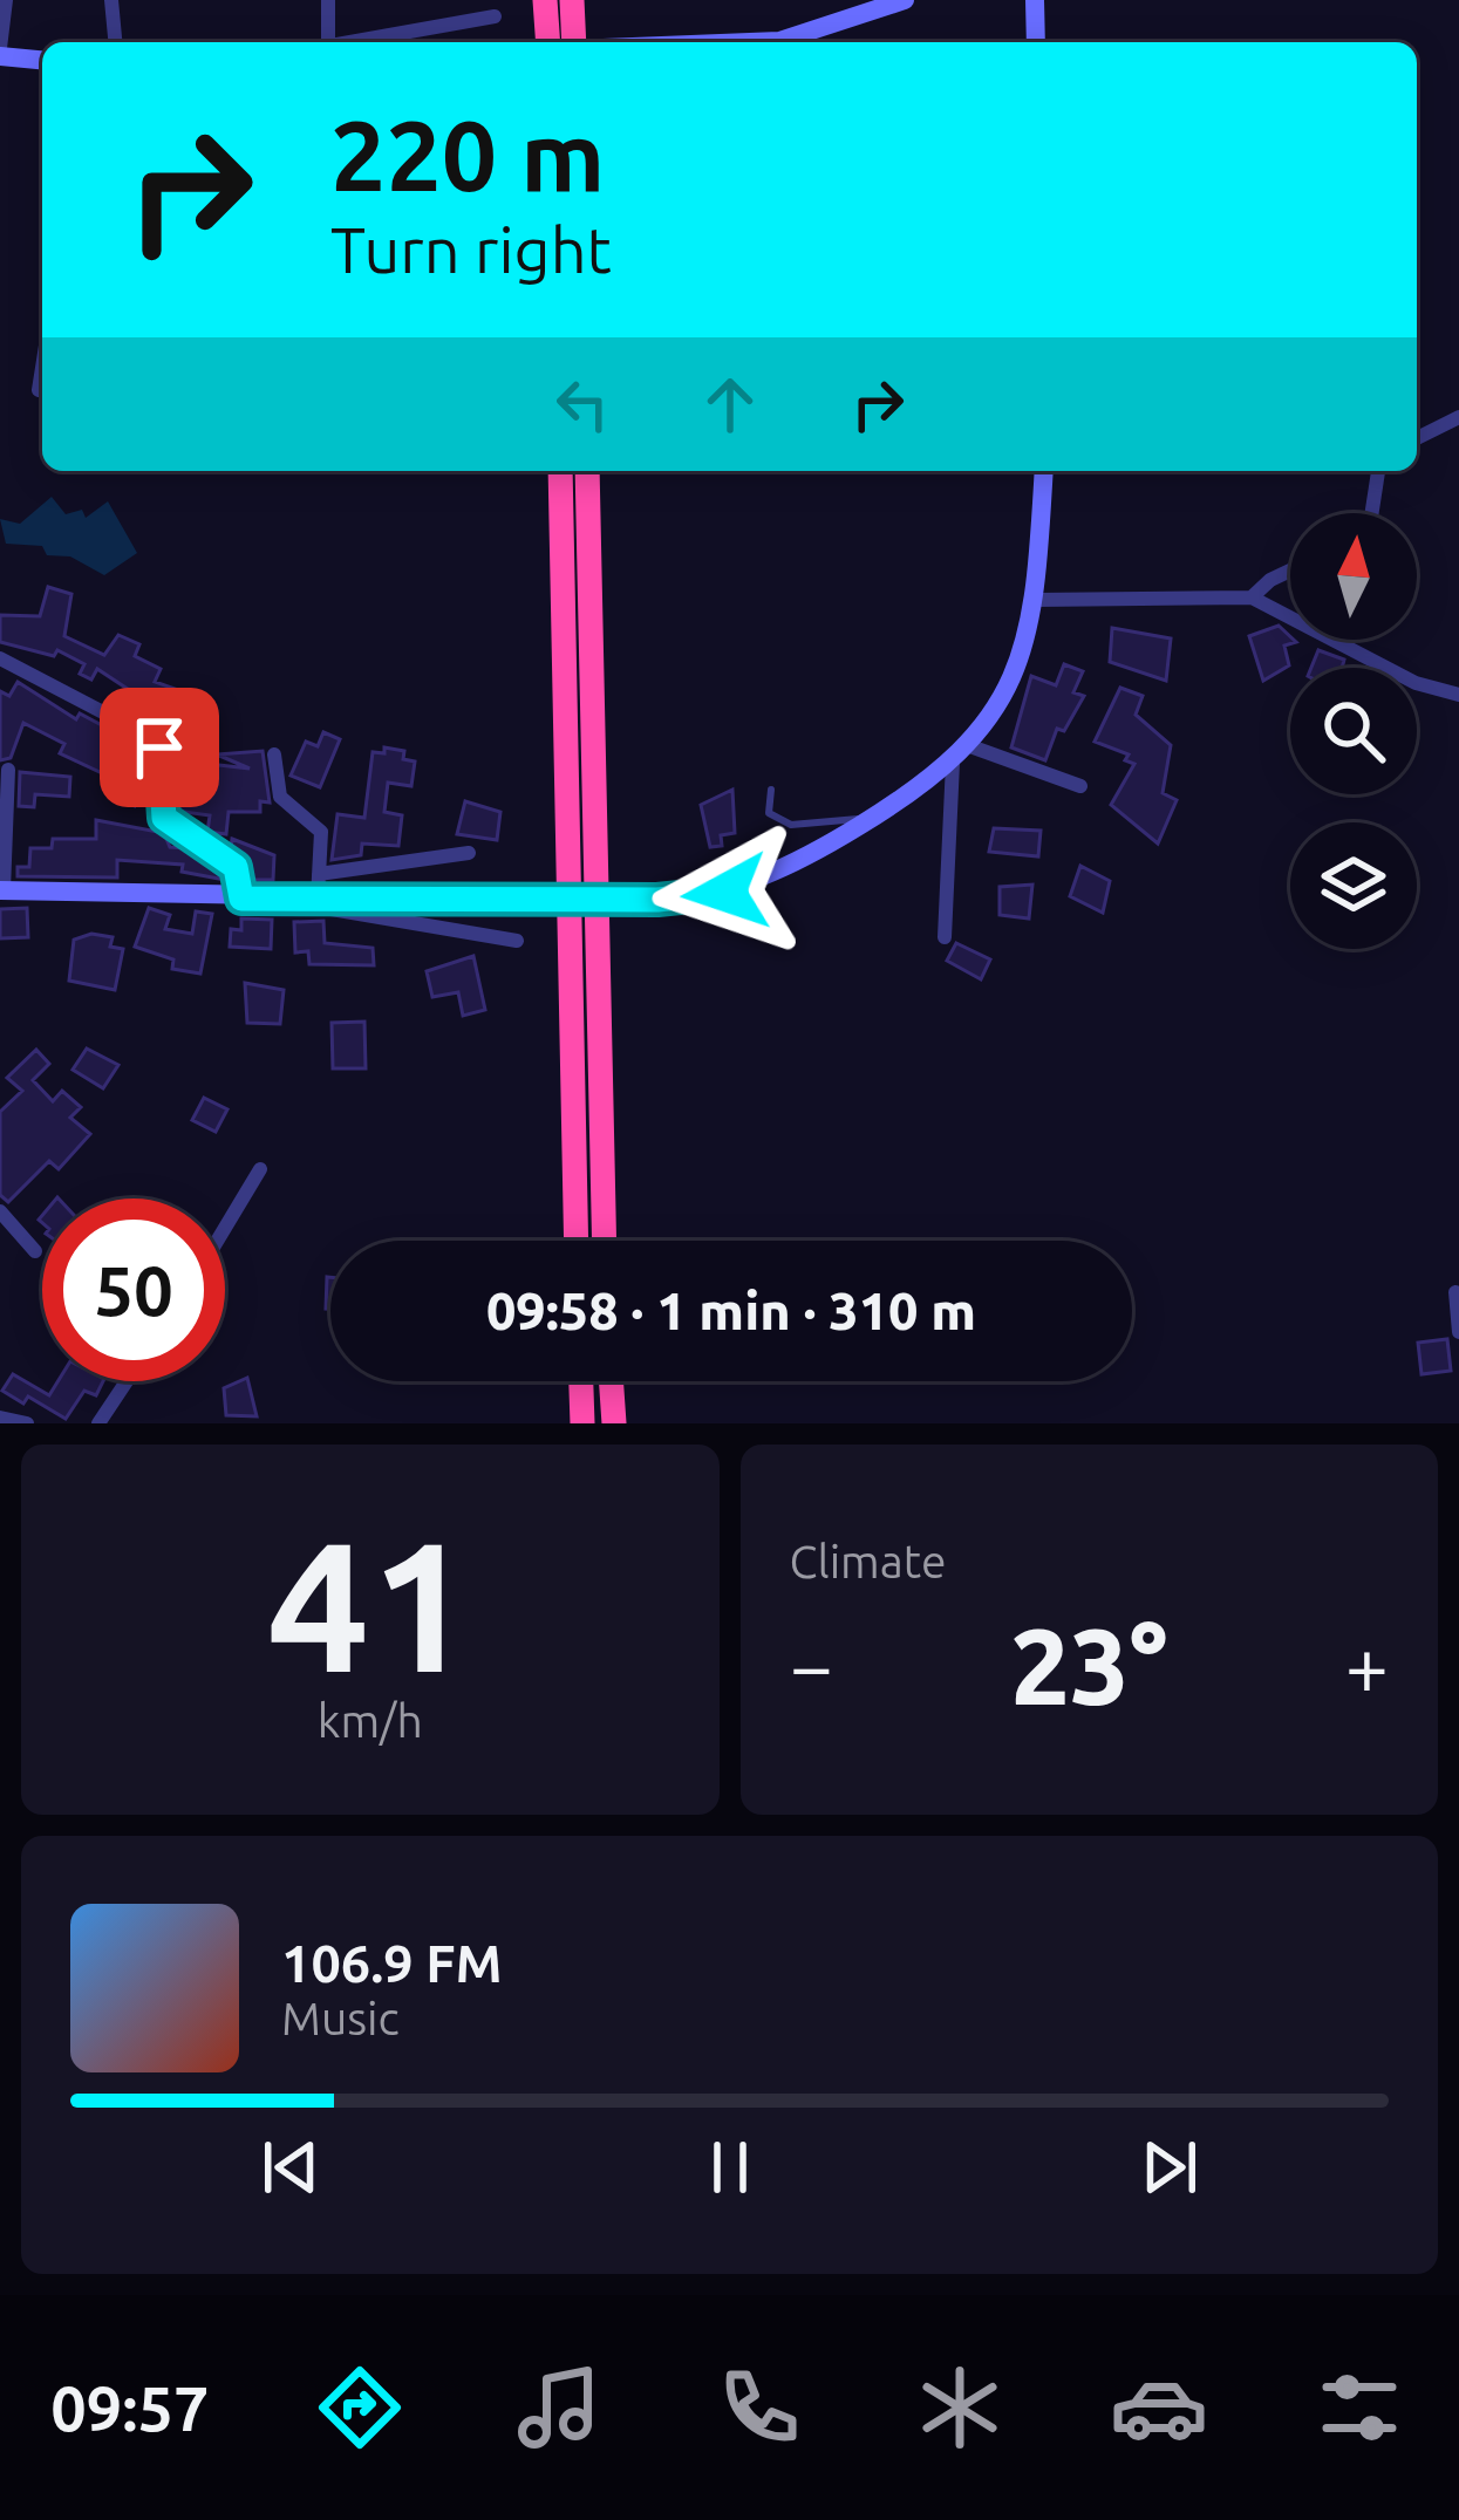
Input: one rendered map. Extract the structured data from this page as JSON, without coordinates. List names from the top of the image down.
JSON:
{
  "north": "top",
  "page": {
    "turn": ["220 m", "Turn right"],
    "limit": "50",
    "trip": "09:58 · 1 min · 310 m",
    "tile": [
      ["41", "km/h"],
      "Climate"
    ],
    "heat": ["−", "23°", "+"],
    "song": ["106.9 FM", "Music"],
    "tabs": "09:57"
  }
}
